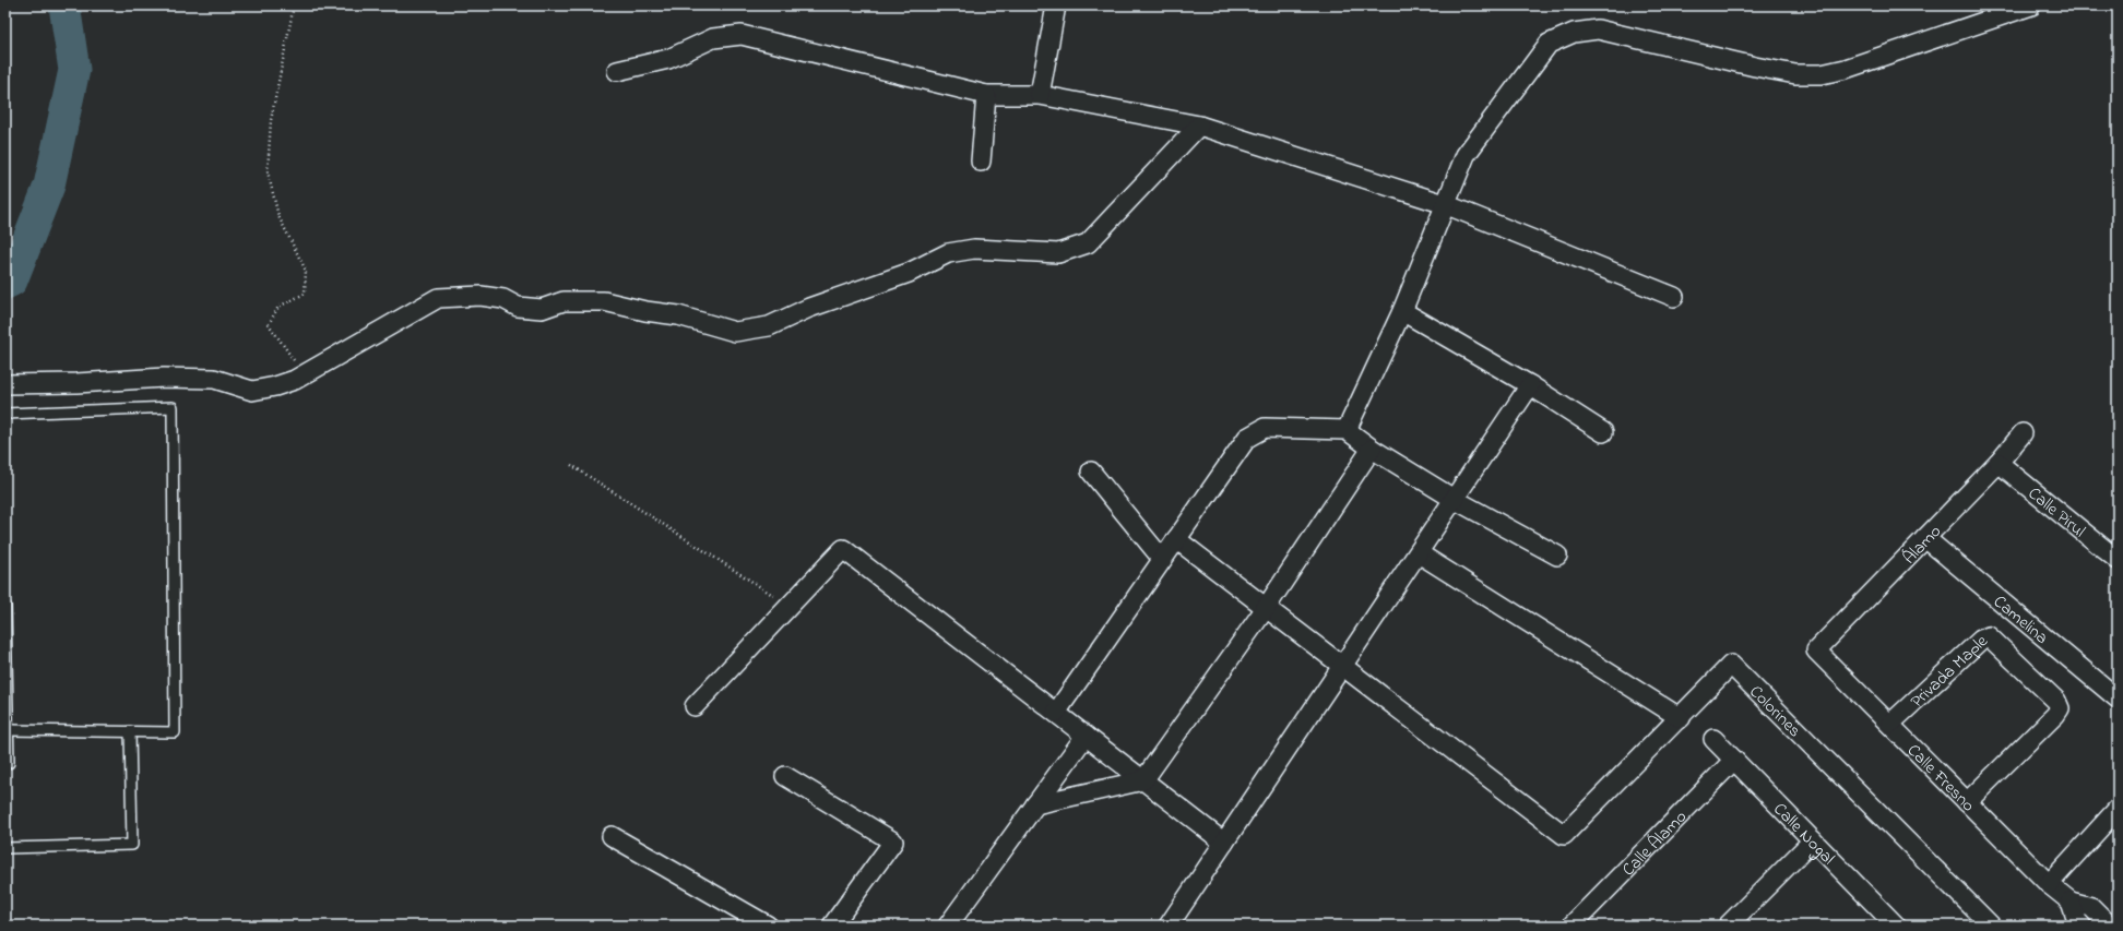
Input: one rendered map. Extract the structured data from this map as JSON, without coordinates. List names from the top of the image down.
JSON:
{
  "streets": {
    "street": [
      "Calle Pirul",
      "Álamo",
      "Camelina",
      "Privada Maple",
      "Colorines",
      "Calle Fresno",
      "Calle Nogal",
      "Calle Álamo"
    ]
  },
  "crossings": [
    ["Calle Pirul", "Álamo"],
    ["Álamo", "Camelina"],
    ["Álamo", "Calle Fresno"],
    ["Privada Maple", "Calle Fresno"],
    ["Calle Nogal", "Calle Álamo"]
  ]
}
